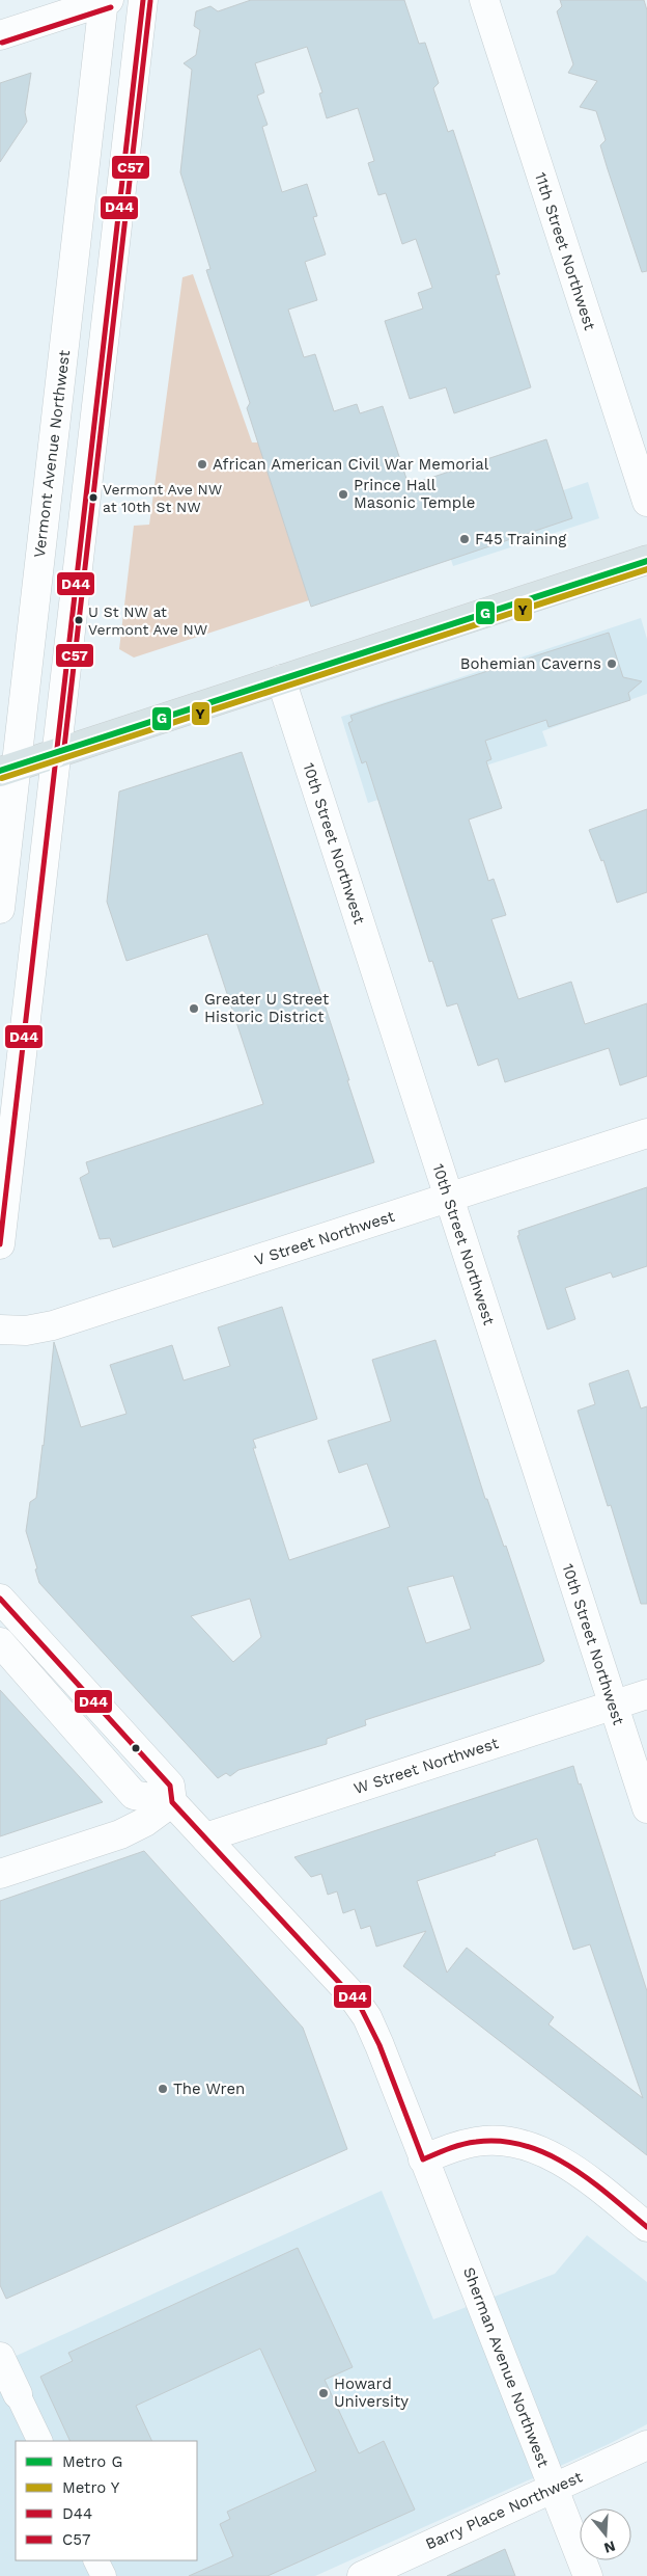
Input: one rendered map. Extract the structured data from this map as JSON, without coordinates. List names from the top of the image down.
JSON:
{
  "streets": {
    "street": [
      "11th Street Northwest",
      "Vermont Avenue Northwest",
      "10th Street Northwest",
      "V Street Northwest",
      "W Street Northwest",
      "Sherman Avenue Northwest",
      "Barry Place Northwest"
    ]
  },
  "crossings": [
    ["10th Street Northwest", "V Street Northwest"],
    ["10th Street Northwest", "W Street Northwest"],
    ["W Street Northwest", "Sherman Avenue Northwest"],
    ["Sherman Avenue Northwest", "Barry Place Northwest"]
  ],
  "places": [
    "African American Civil War Memorial",
    "Prince Hall Masonic Temple",
    "Vermont Ave NW at 10th St NW",
    "F45 Training",
    "U St NW at Vermont Ave NW",
    "Bohemian Caverns",
    "Greater U Street Historic District",
    "The Wren",
    "Howard University"
  ],
  "lines": [
    "transit line D44",
    "transit line C57",
    "metro line G",
    "metro line Y"
  ],
  "legend": [
    "Metro G",
    "Metro Y",
    "D44",
    "C57"
  ],
  "north": "bottom"
}
